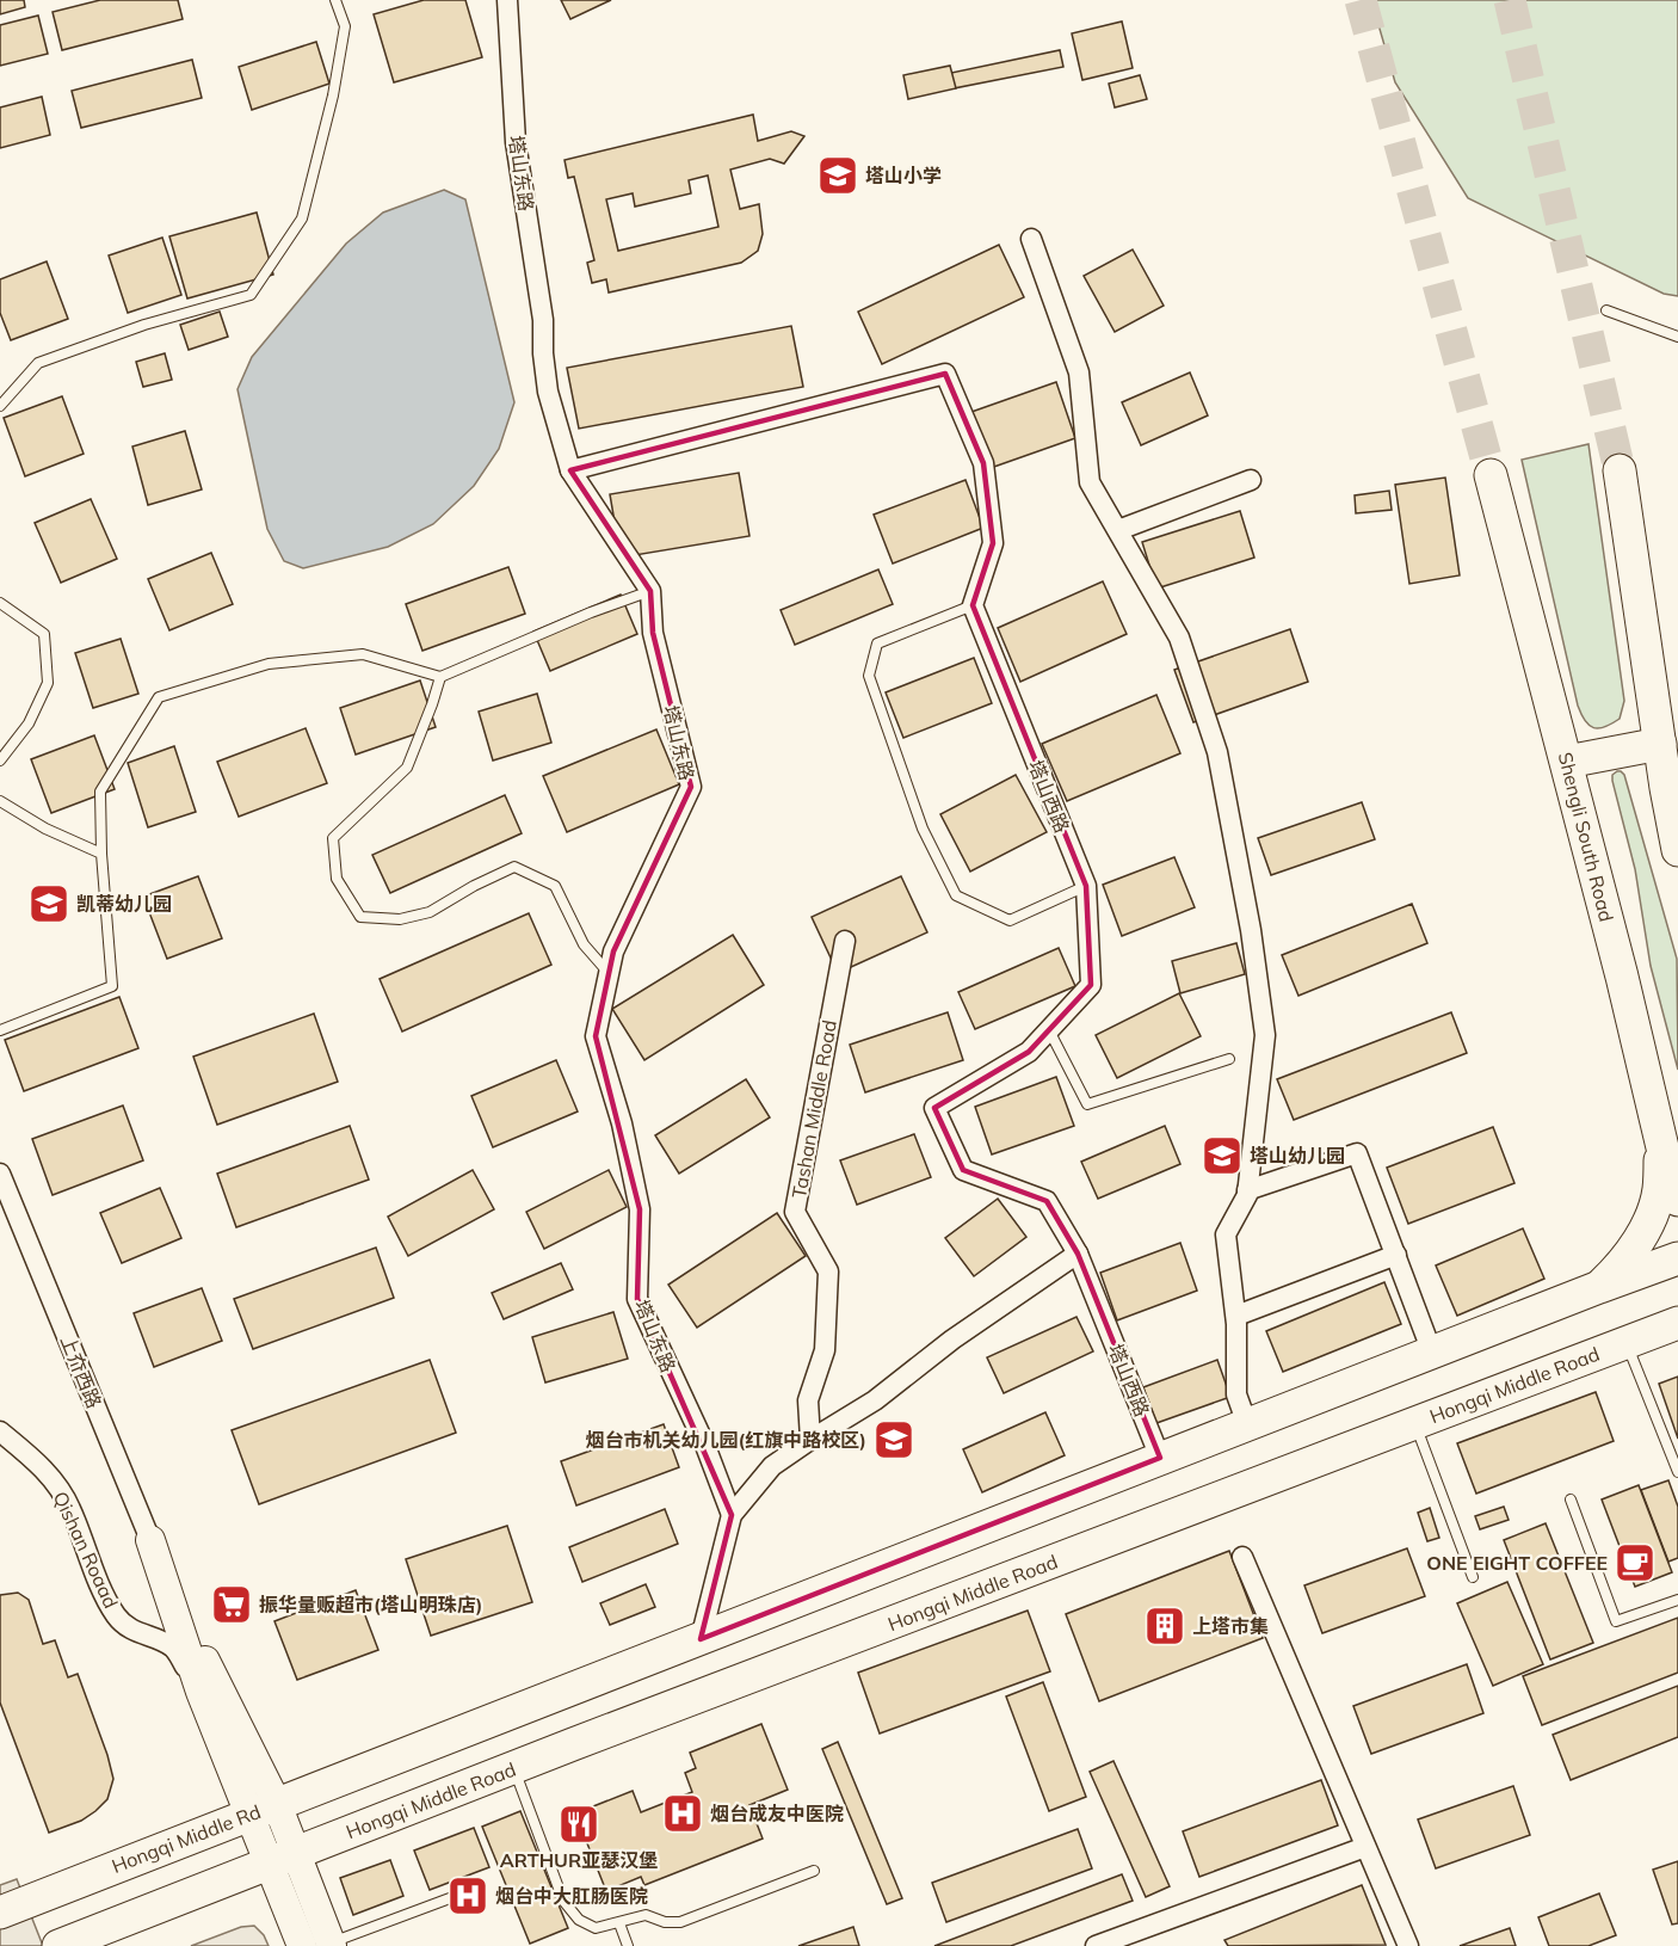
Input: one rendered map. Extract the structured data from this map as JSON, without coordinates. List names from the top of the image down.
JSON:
{
  "streets": {
    "main road": ["Shengli South Road", "Hongqi Middle Road", "Hongqi Middle Rd"],
    "street": [
      "塔山东路",
      "塔山西路",
      "Tashan Middle Road",
      "上夼西路",
      "Qishan Roaad"
    ]
  },
  "crossings": [
    ["上夼西路", "Hongqi Middle Road"],
    ["上夼西路", "Qishan Roaad"],
    ["上夼西路", "Hongqi Middle Rd"]
  ],
  "places": {
    "school or university": [
      "塔山小学",
      "凯蒂幼儿园",
      "塔山幼儿园",
      "烟台市机关幼儿园(红旗中路校区)"
    ],
    "cafe": ["ONE EIGHT COFFEE"],
    "supermarket": ["振华量贩超市(塔山明珠店)"],
    "building": ["上塔市集"],
    "hospital": ["烟台成友中医院", "烟台中大肛肠医院"],
    "restaurant": ["ARTHUR亚瑟汉堡"]
  }
}
